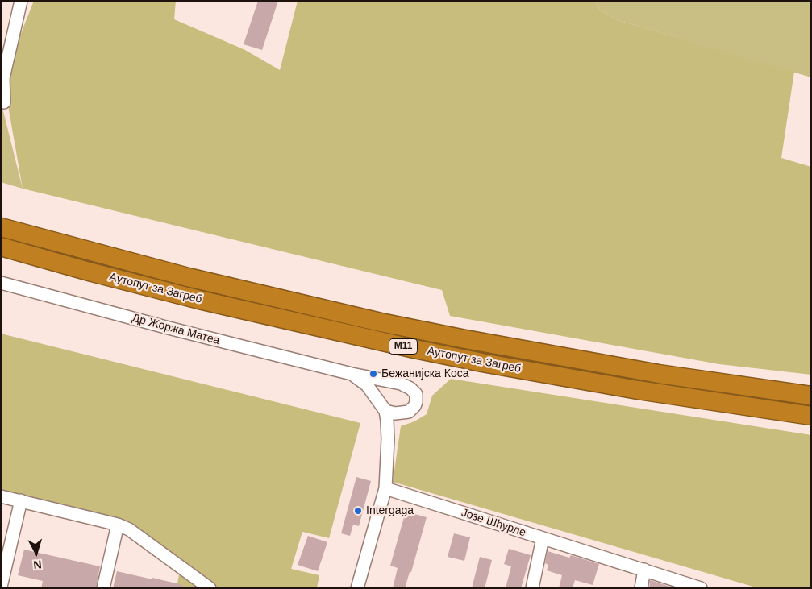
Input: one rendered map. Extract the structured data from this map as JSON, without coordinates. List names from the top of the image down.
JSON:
{
  "streets": {
    "highway": ["Аутопут за Загреб", "M11"],
    "street": ["Др Жоржа Матеа", "Јозе Шћурле"]
  },
  "places": ["Бежанијска Коса", "Intergaga"],
  "north": "bottom"
}
